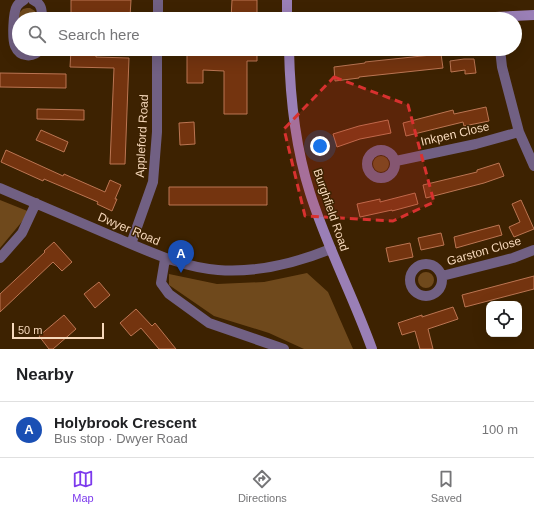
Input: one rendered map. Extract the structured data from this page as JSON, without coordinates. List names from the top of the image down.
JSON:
{
  "streets": {
    "street": [
      "Inkpen Close",
      "Appleford Road",
      "Burghfield Road",
      "Dwyer Road",
      "Garston Close"
    ]
  },
  "crossings": [
    ["Appleford Road", "Dwyer Road"],
    ["Burghfield Road", "Dwyer Road"]
  ],
  "scale_bar": "50 m",
  "page": {
    "search": "Search here",
    "pins": "A",
    "scale": "50 m",
    "heading": "Nearby",
    "list": [
      {
        "mark": "A",
        "name": "Holybrook Crescent",
        "note": "Bus stop · Dwyer Road",
        "value": "100 m"
      }
    ],
    "nav": ["Map", "Directions", "Saved"]
  }
}
